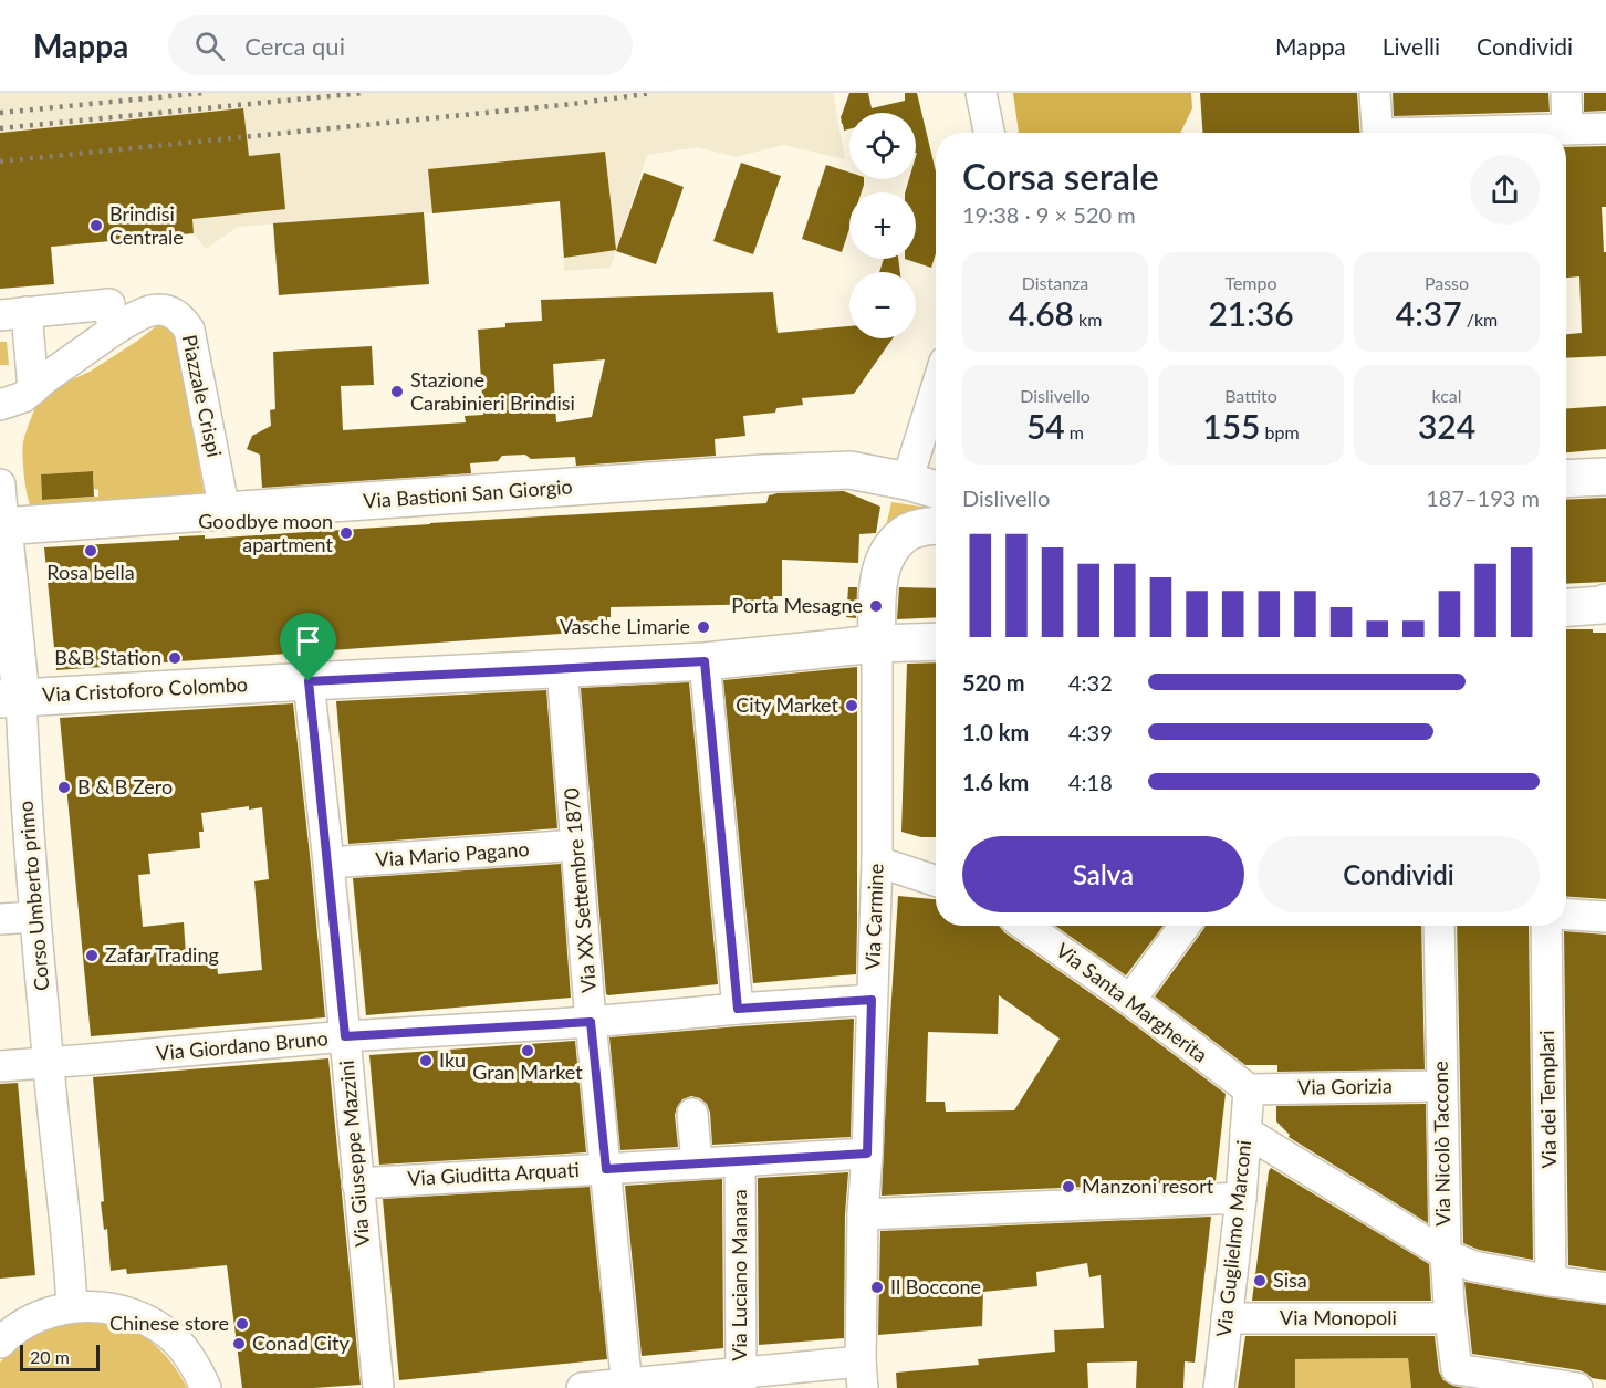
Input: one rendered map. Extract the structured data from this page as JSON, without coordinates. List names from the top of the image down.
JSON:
{
  "streets": {
    "street": [
      "Piazzale Crispi",
      "Via Bastioni San Giorgio",
      "Via Cristoforo Colombo",
      "Via Mario Pagano",
      "Via XX Settembre 1870",
      "Corso Umberto primo",
      "Via Carmine",
      "Via Santa Margherita",
      "Via Giordano Bruno",
      "Via Gorizia",
      "Via dei Templari",
      "Via Nicolò Taccone",
      "Via Giuseppe Mazzini",
      "Via Giuditta Arquati",
      "Via Guglielmo Marconi",
      "Via Luciano Manara",
      "Via Monopoli"
    ]
  },
  "crossings": [
    ["Piazzale Crispi", "Via Bastioni San Giorgio"],
    ["Via Bastioni San Giorgio", "Corso Umberto primo"],
    ["Via Cristoforo Colombo", "Via XX Settembre 1870"],
    ["Via Cristoforo Colombo", "Corso Umberto primo"],
    ["Via Cristoforo Colombo", "Via Carmine"],
    ["Via Cristoforo Colombo", "Via Giuseppe Mazzini"],
    ["Via Mario Pagano", "Via XX Settembre 1870"],
    ["Via Mario Pagano", "Via Giuseppe Mazzini"],
    ["Via XX Settembre 1870", "Via Giordano Bruno"],
    ["Via XX Settembre 1870", "Via Giuditta Arquati"],
    ["Corso Umberto primo", "Via Giordano Bruno"],
    ["Via Carmine", "Via Giordano Bruno"],
    ["Via Carmine", "Via Giuditta Arquati"],
    ["Via Santa Margherita", "Via Gorizia"],
    ["Via Santa Margherita", "Via Guglielmo Marconi"],
    ["Via Giordano Bruno", "Via Giuseppe Mazzini"],
    ["Via Gorizia", "Via Nicolò Taccone"],
    ["Via Gorizia", "Via Guglielmo Marconi"],
    ["Via Nicolò Taccone", "Via Monopoli"],
    ["Via Giuseppe Mazzini", "Via Giuditta Arquati"],
    ["Via Giuditta Arquati", "Via Luciano Manara"],
    ["Via Guglielmo Marconi", "Via Monopoli"]
  ],
  "places": [
    "Brindisi Centrale",
    "Stazione Carabinieri Brindisi",
    "Goodbye moon apartment",
    "Rosa bella",
    "Porta Mesagne",
    "Vasche Limarie",
    "B&B Station",
    "City Market",
    "B & B Zero",
    "Zafar Trading",
    "Gran Market",
    "Iku",
    "Manzoni resort",
    "Sisa",
    "Il Boccone",
    "Chinese store",
    "Conad City"
  ],
  "scale_bar": "20 m",
  "page": {
    "header": "Mappa",
    "search": "Cerca qui",
    "nav": ["Mappa", "Livelli", "Condividi"],
    "map_buttons": ["+", "−"],
    "heading": ["Corsa serale", "19:38 · 9 × 520 m"],
    "stats": [
      ["Distanza", "4.68 km"],
      ["Tempo", "21:36"],
      ["Passo", "4:37 /km"],
      ["Dislivello", "54 m"],
      ["Battito", "155 bpm"],
      ["kcal", "324"]
    ],
    "chart": ["Dislivello", "187–193 m"],
    "list": [
      {
        "name": "520 m",
        "note": "4:32"
      },
      {
        "name": "1.0 km",
        "note": "4:39"
      },
      {
        "name": "1.6 km",
        "note": "4:18"
      }
    ],
    "buttons": ["Salva", "Condividi"],
    "scale": "20 m"
  }
}
